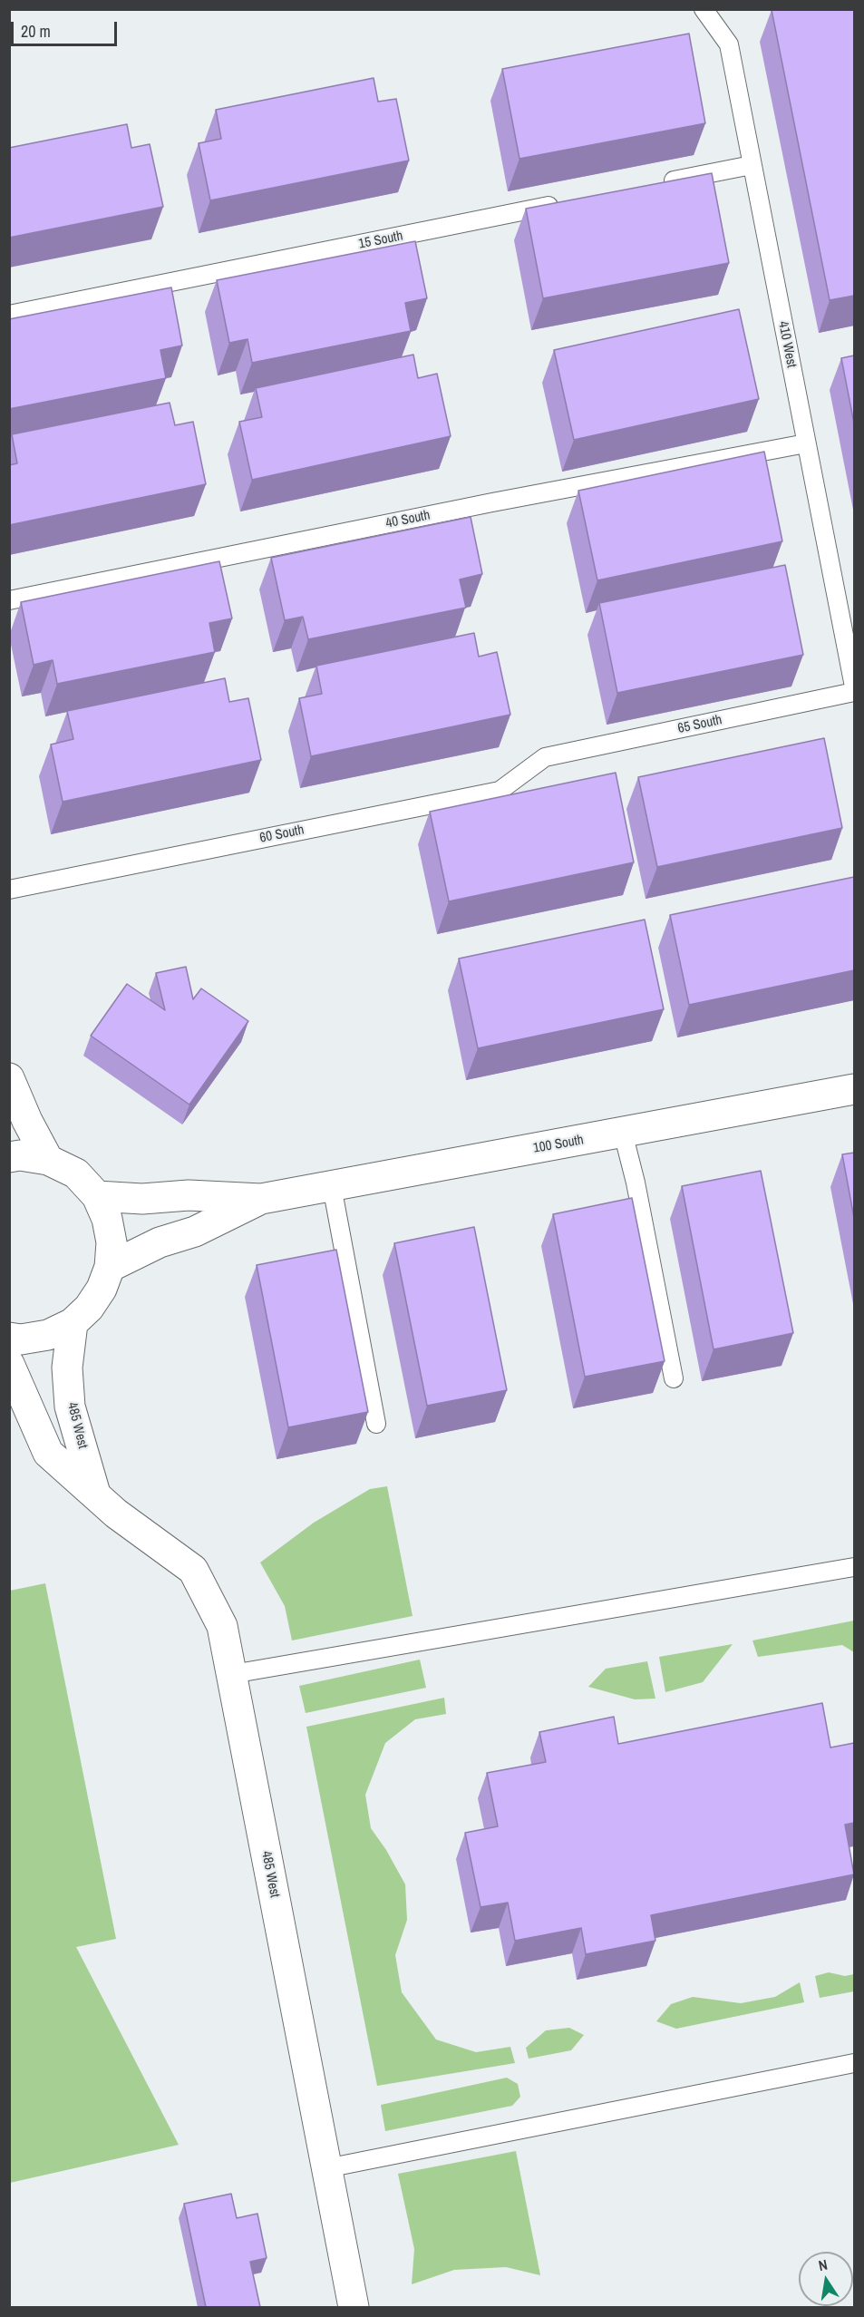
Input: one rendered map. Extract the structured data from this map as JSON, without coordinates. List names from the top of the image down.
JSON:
{
  "streets": {
    "street": ["100 South", "485 West"],
    "lane": [
      "15 South",
      "410 West",
      "40 South",
      "65 South",
      "60 South"
    ]
  },
  "crossings": [
    ["410 West", "40 South"],
    ["65 South", "60 South"]
  ],
  "scale_bar": "20 m",
  "north": "top"
}
